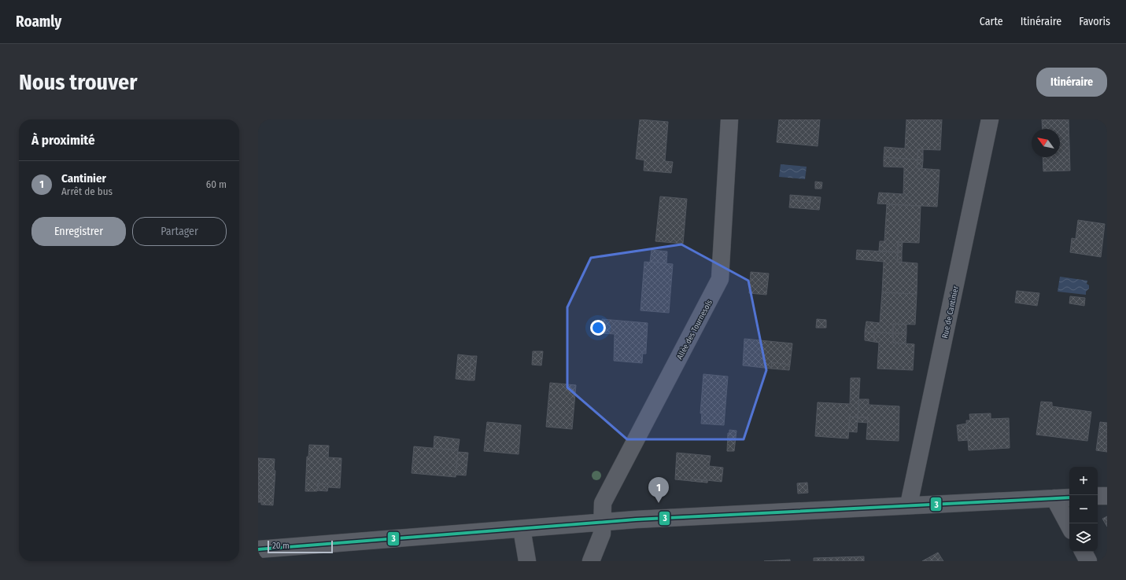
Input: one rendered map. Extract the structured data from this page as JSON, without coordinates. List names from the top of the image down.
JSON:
{
  "streets": {
    "street": ["Rue de Cantinier", "Allée des Tournesols"]
  },
  "lines": ["transit line 3"],
  "scale_bar": "20 m",
  "north": "top left",
  "page": {
    "header": "Roamly",
    "nav": ["Carte", "Itinéraire", "Favoris"],
    "buttons": [
      "Itinéraire",
      ["Enregistrer", "Partager"]
    ],
    "title": "Nous trouver",
    "heading": "À proximité",
    "list": [
      {
        "mark": "1",
        "name": "Cantinier",
        "note": "Arrêt de bus",
        "value": "60 m"
      }
    ],
    "map_buttons": ["+", "−"],
    "pins": "1",
    "scale": "20 m"
  }
}
